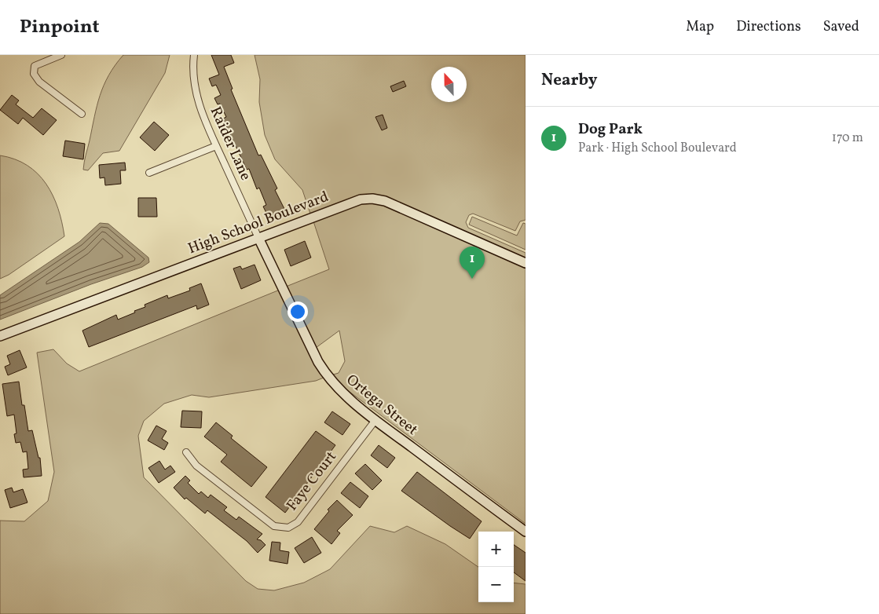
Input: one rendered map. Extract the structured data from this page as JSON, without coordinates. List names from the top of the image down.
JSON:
{
  "streets": {
    "street": [
      "Raider Lane",
      "High School Boulevard",
      "Ortega Street",
      "Faye Court"
    ]
  },
  "crossings": [
    ["Raider Lane", "High School Boulevard"],
    ["Raider Lane", "Ortega Street"],
    ["High School Boulevard", "Ortega Street"],
    ["Ortega Street", "Faye Court"]
  ],
  "north": "top",
  "page": {
    "header": "Pinpoint",
    "nav": ["Map", "Directions", "Saved"],
    "heading": "Nearby",
    "list": [
      {
        "mark": "1",
        "name": "Dog Park",
        "note": "Park · High School Boulevard",
        "value": "170 m"
      }
    ],
    "pins": "1",
    "map_buttons": ["+", "−"]
  }
}
